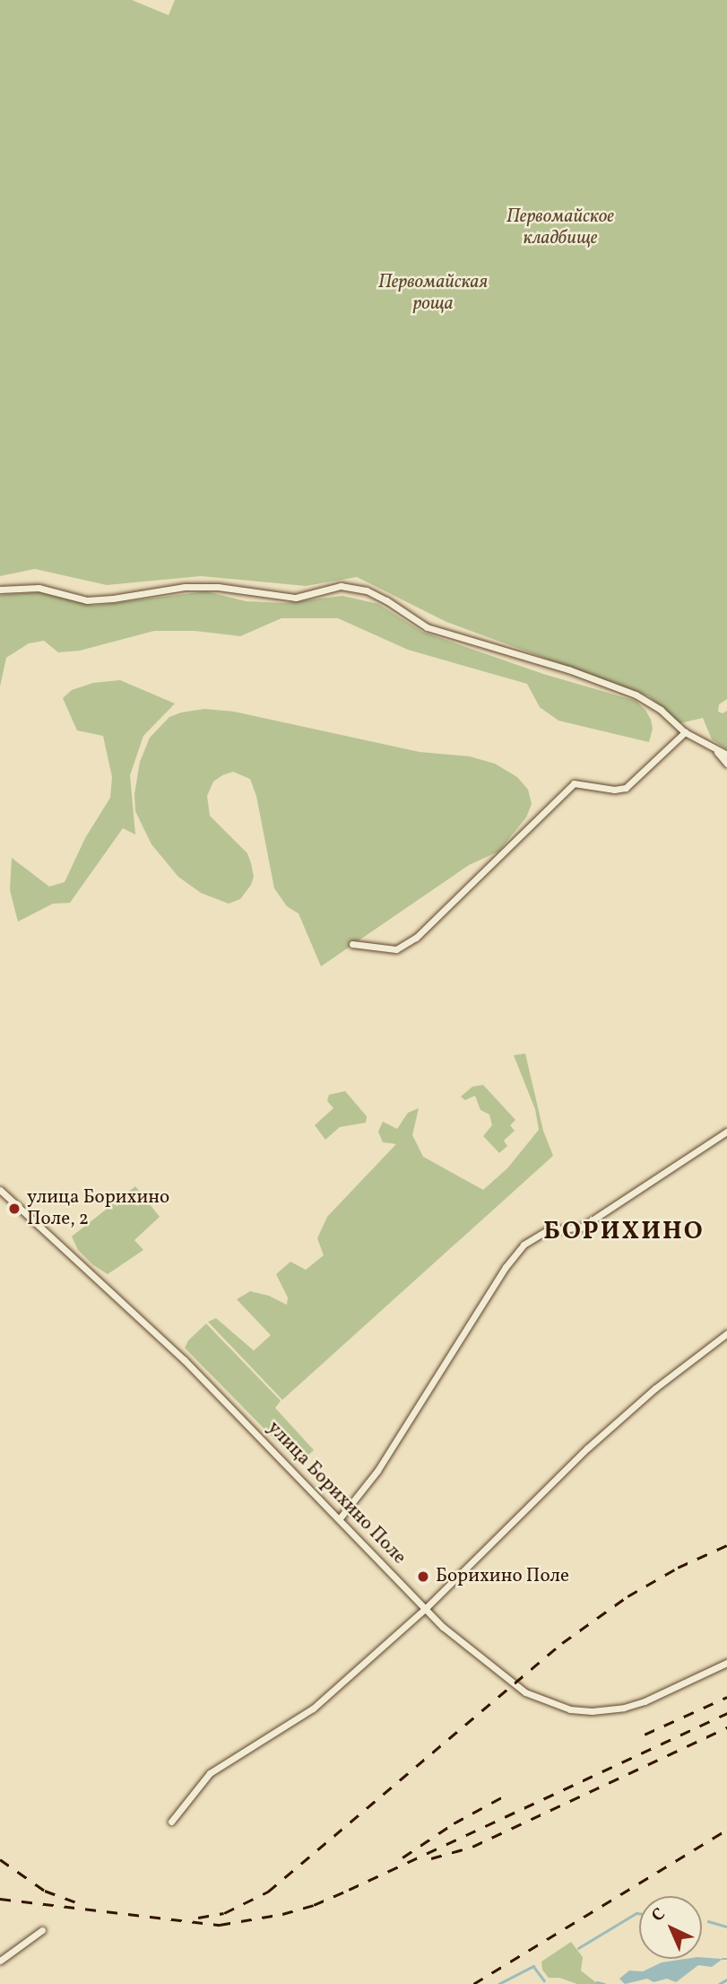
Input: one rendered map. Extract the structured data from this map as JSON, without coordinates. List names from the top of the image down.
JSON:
{
  "streets": {
    "street": ["улица Борихино Поле"]
  },
  "districts": ["БОРИХИНО"],
  "parks": ["Первомайское кладбище", "Первомайская роща"],
  "places": ["улица Борихино Поле, 2", "Борихино Поле"],
  "north": "top left"
}
